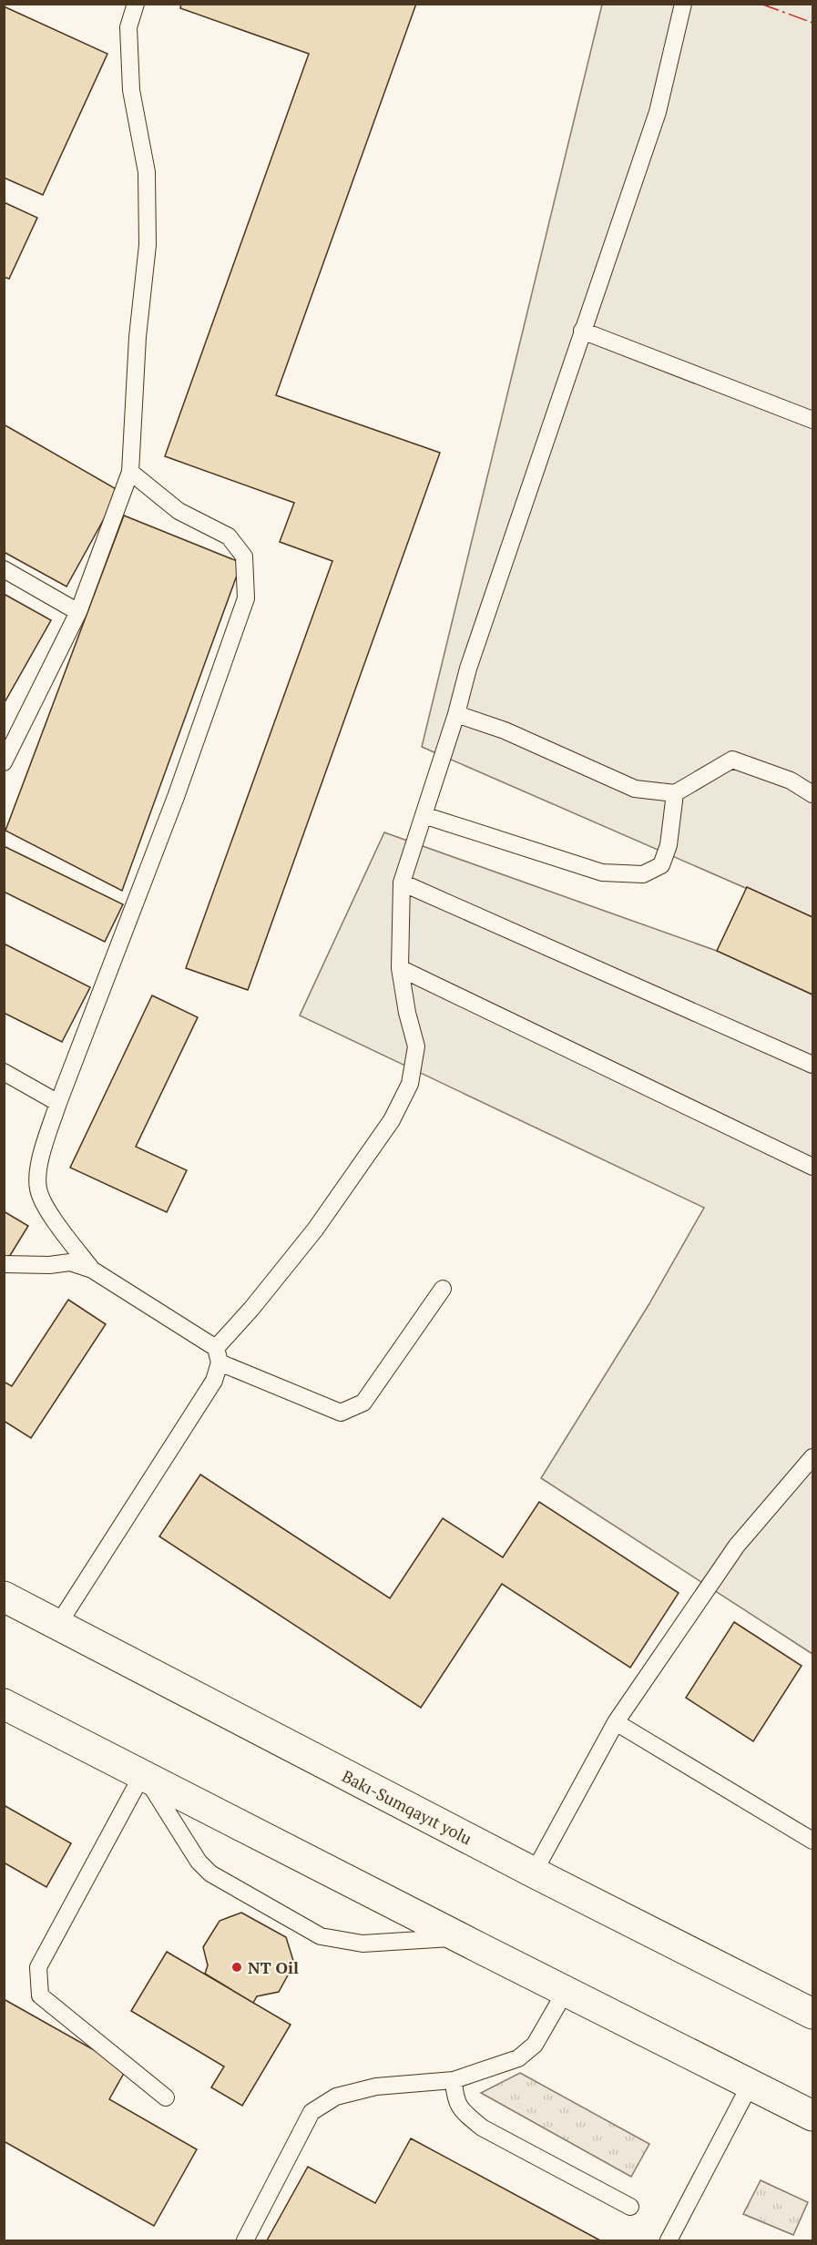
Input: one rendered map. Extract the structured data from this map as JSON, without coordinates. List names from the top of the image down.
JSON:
{
  "streets": {
    "highway": ["Bakı-Sumqayıt yolu"]
  },
  "places": ["NT Oil"]
}
